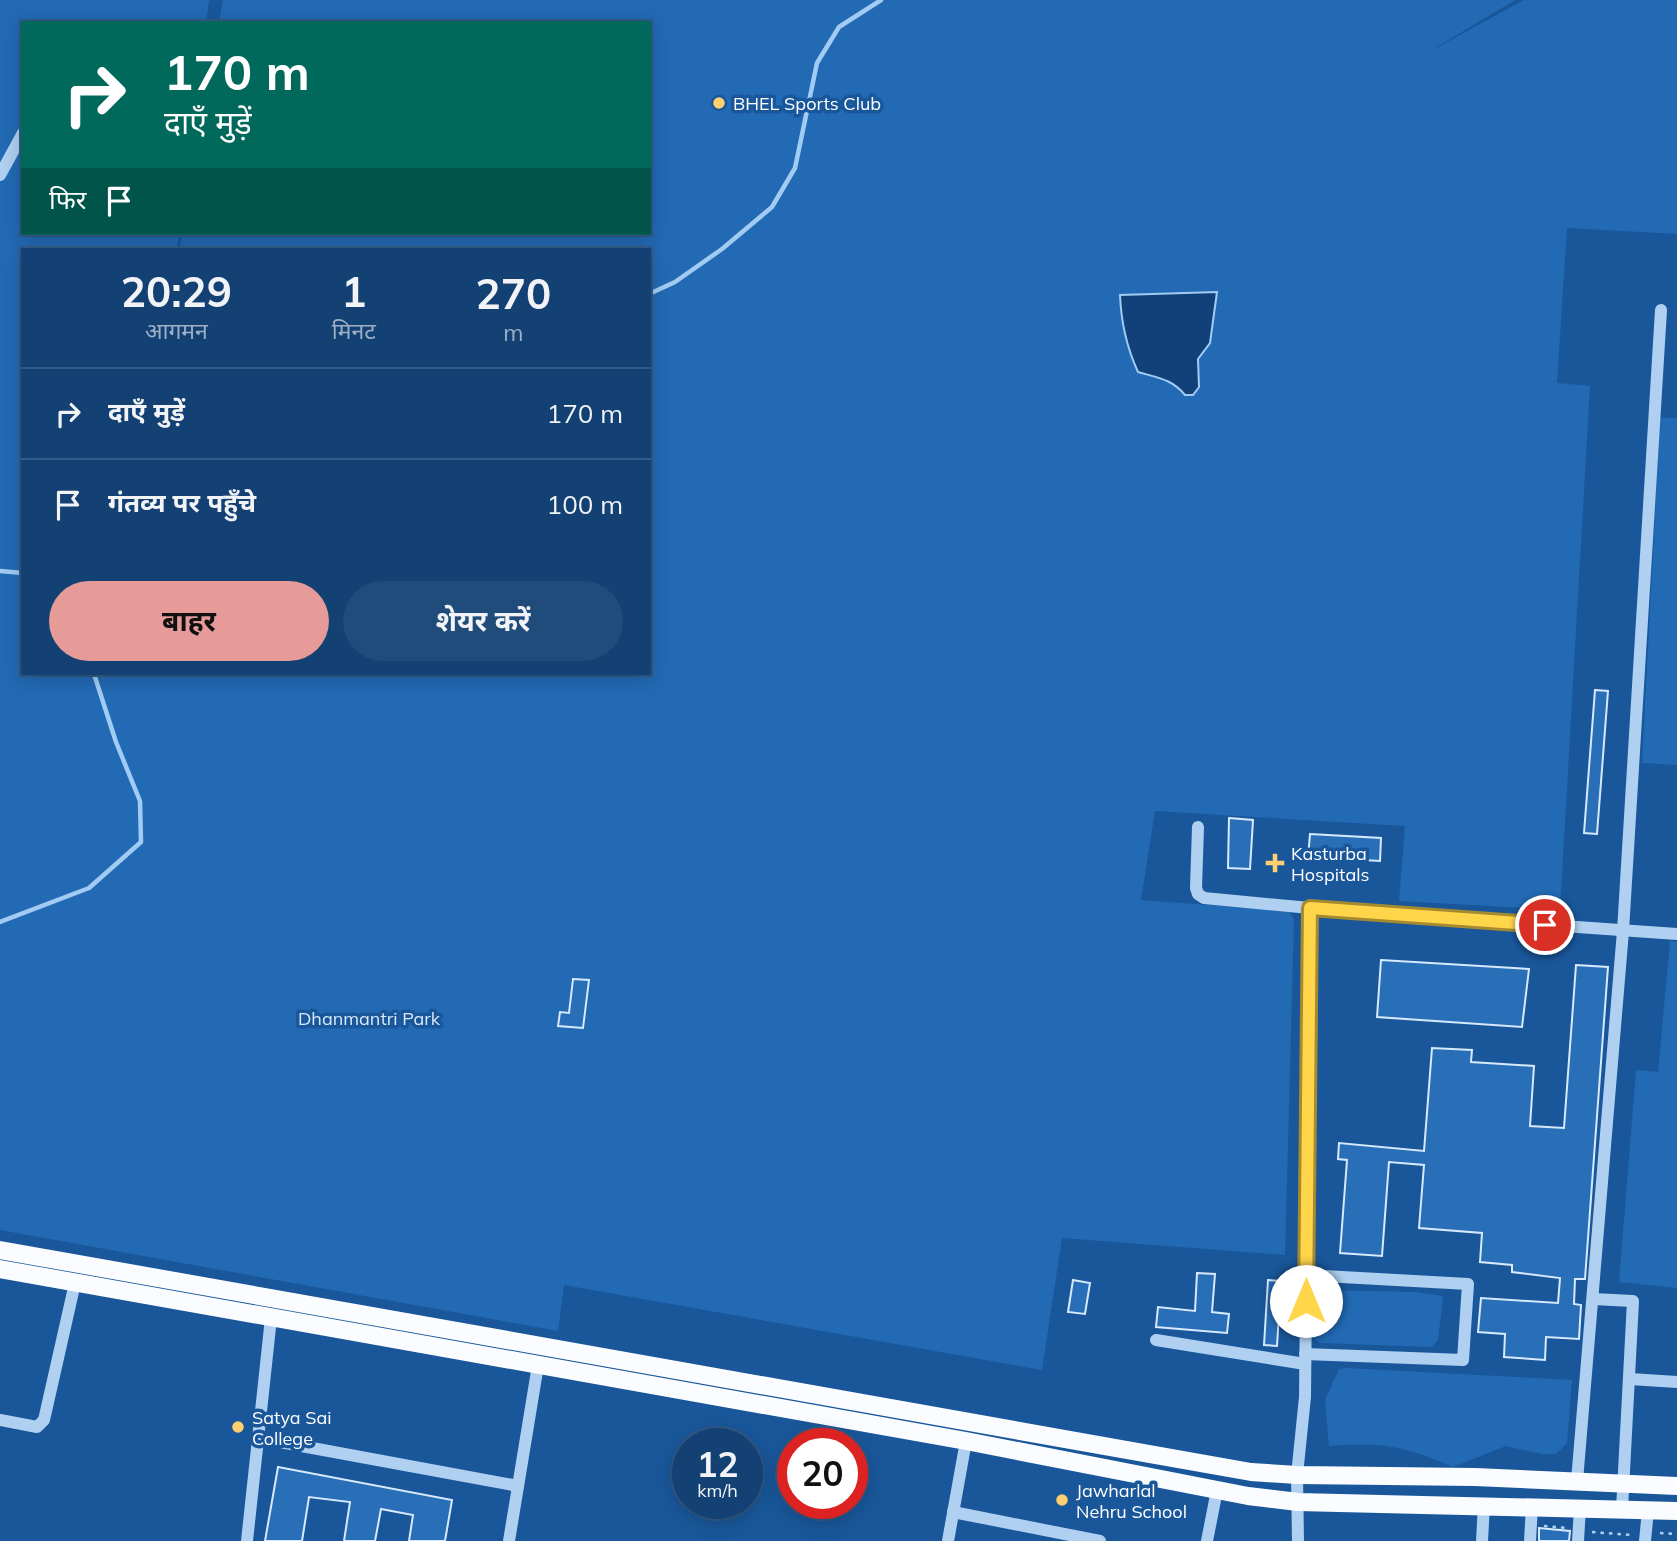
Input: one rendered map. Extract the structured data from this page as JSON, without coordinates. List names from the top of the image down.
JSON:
{
  "parks": ["Dhanmantri Park"],
  "places": {
    "other": ["BHEL Sports Club", "Satya Sai College", "Jawharlal Nehru School"],
    "health": ["Kasturba Hospitals"]
  },
  "page": {
    "turn": ["170 m", "दाएँ मुड़ें"],
    "then": "फिर",
    "eta": [
      "20:29",
      "आगमन",
      "1",
      "मिनट",
      "270",
      "m"
    ],
    "list": [
      {
        "name": "दाएँ मुड़ें",
        "value": "170 m"
      },
      {
        "name": "गंतव्य पर पहुँचे",
        "value": "100 m"
      }
    ],
    "buttons": ["बाहर", "शेयर करें"],
    "speed": "12 km/h",
    "limit": "20"
  }
}
